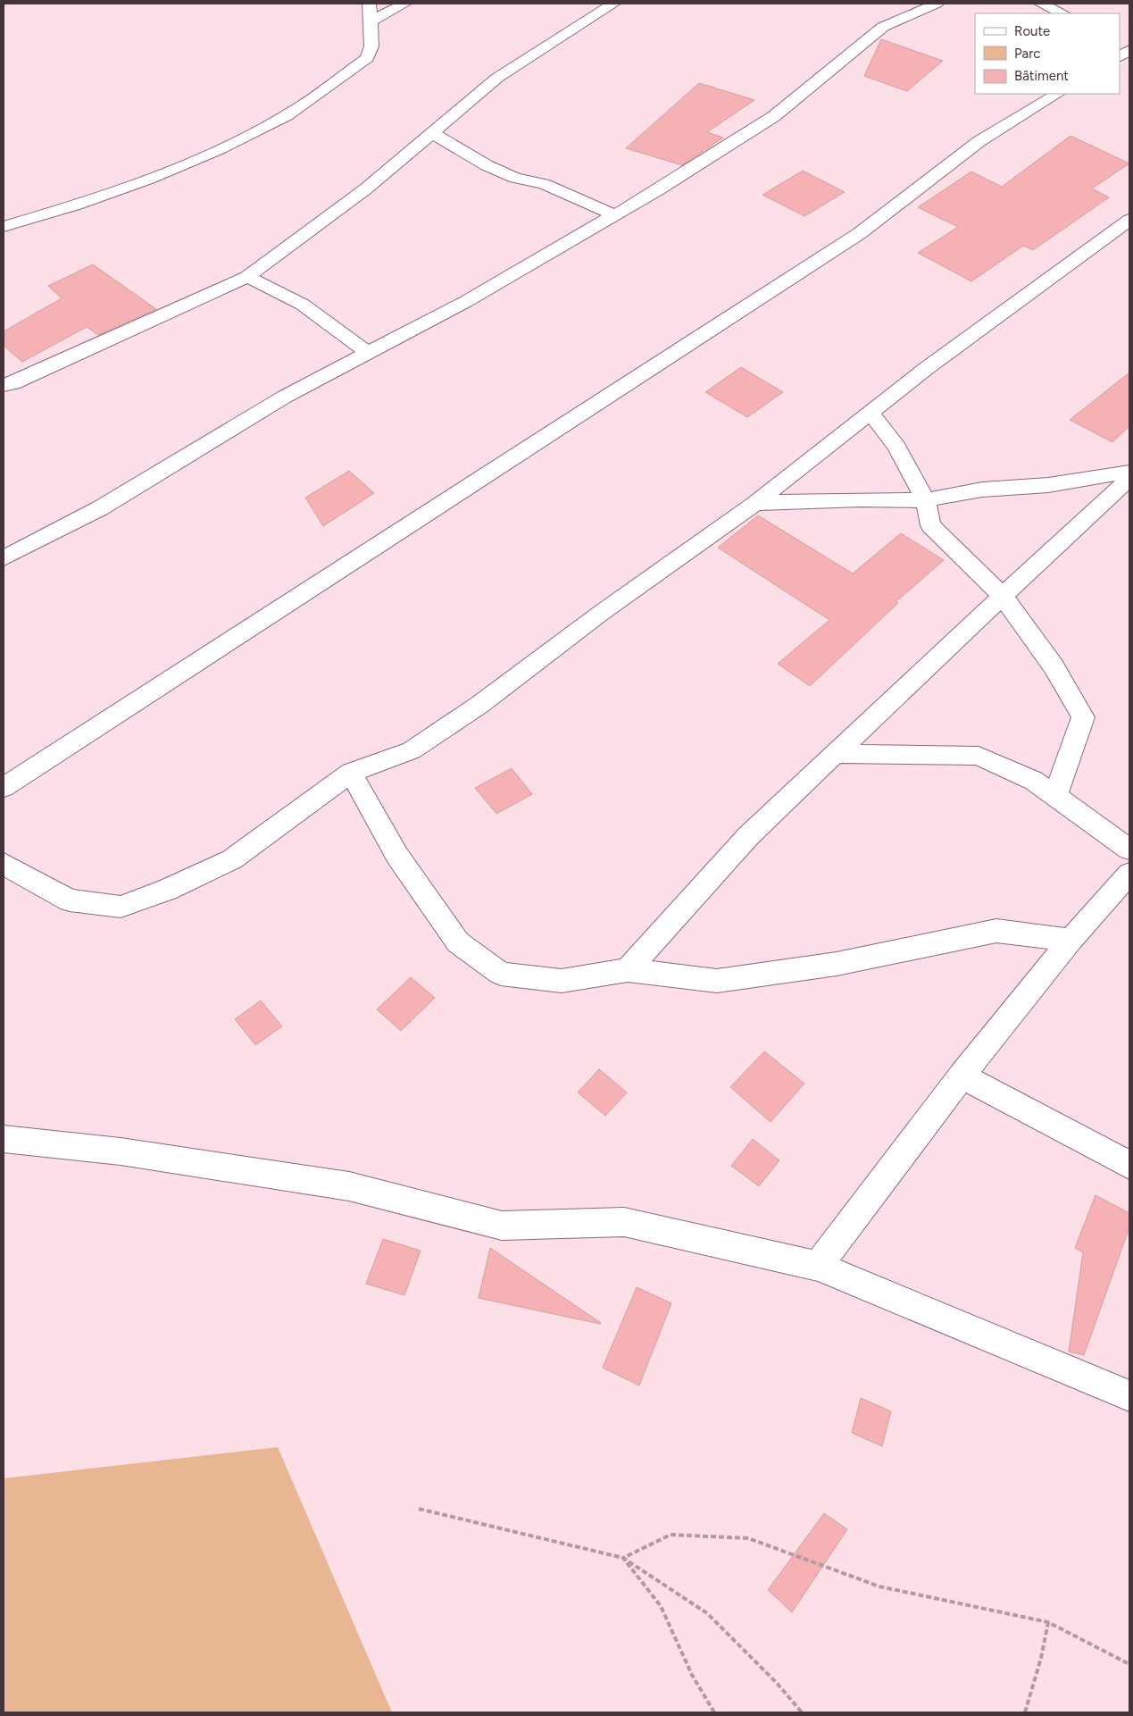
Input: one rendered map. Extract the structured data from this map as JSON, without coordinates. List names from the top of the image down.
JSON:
{
  "legend": ["Route", "Parc", "Bâtiment"]
}
